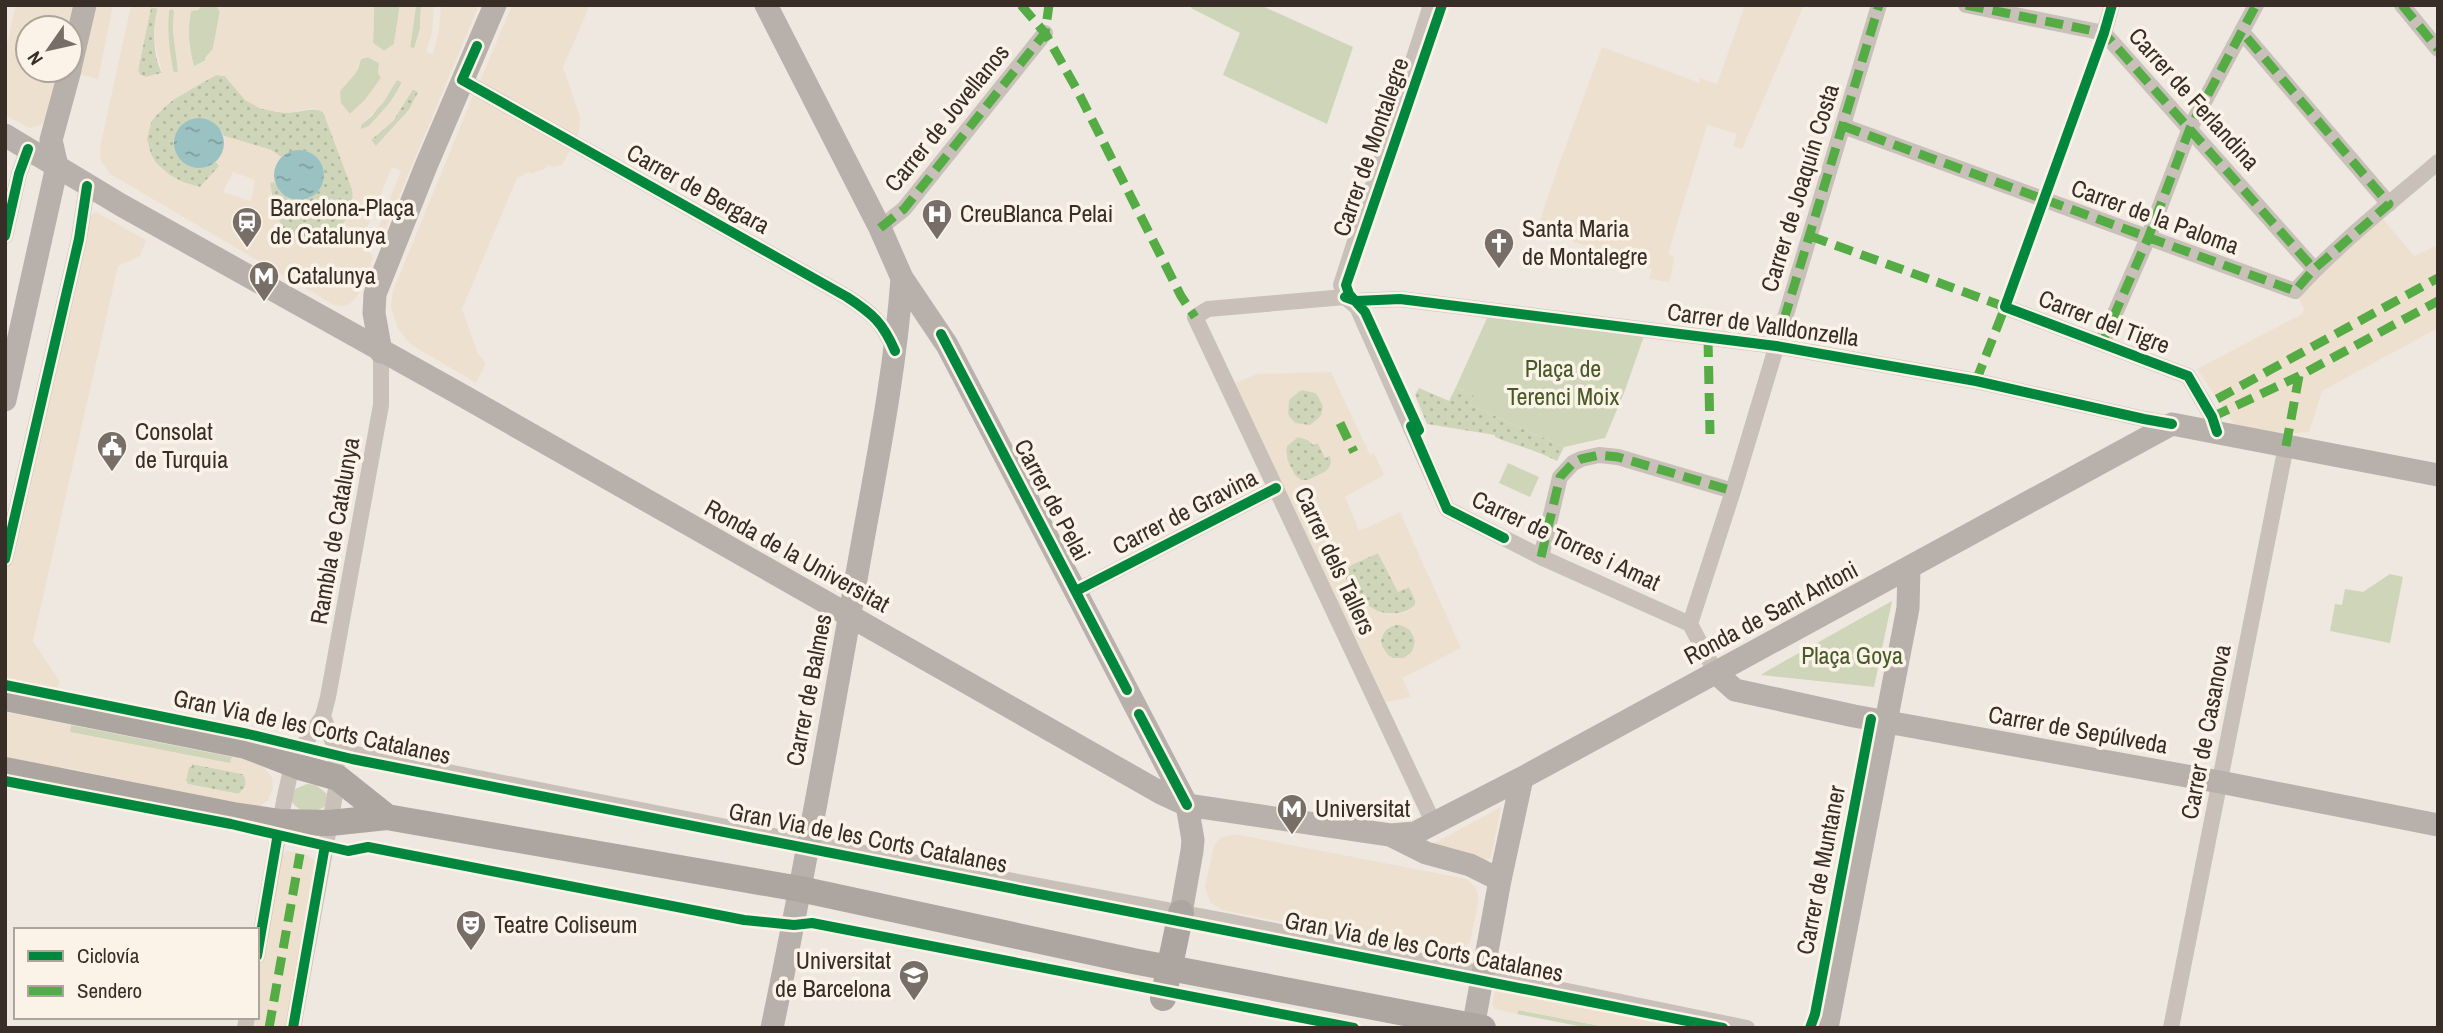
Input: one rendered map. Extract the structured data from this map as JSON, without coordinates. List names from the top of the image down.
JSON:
{
  "streets": {
    "main road": [
      "Carrer de Pelai",
      "Ronda de la Universitat",
      "Ronda de Sant Antoni",
      "Carrer de Balmes",
      "Gran Via de les Corts Catalanes",
      "Carrer de Sepúlveda",
      "Carrer de Muntaner"
    ],
    "street": [
      "Carrer de Ferlandina",
      "Carrer de Jovellanos",
      "Carrer de Montalegre",
      "Carrer de Joaquín Costa",
      "Carrer de Bergara",
      "Carrer de la Paloma",
      "Carrer del Tigre",
      "Carrer de Valldonzella",
      "Carrer de Gravina",
      "Rambla de Catalunya",
      "Carrer de Torres i Amat",
      "Carrer dels Tallers",
      "Carrer de Casanova"
    ]
  },
  "crossings": [
    ["Carrer de Ferlandina", "Carrer de la Paloma"],
    ["Carrer de Jovellanos", "Carrer de Pelai"],
    ["Carrer de Montalegre", "Carrer de Valldonzella"],
    ["Carrer de Montalegre", "Carrer de Torres i Amat"],
    ["Carrer de Joaquín Costa", "Carrer de la Paloma"],
    ["Carrer de Joaquín Costa", "Carrer de Valldonzella"],
    ["Carrer de Joaquín Costa", "Carrer de Torres i Amat"],
    ["Carrer de Bergara", "Carrer de Balmes"],
    ["Carrer de Valldonzella", "Carrer de Torres i Amat"],
    ["Carrer de Valldonzella", "Carrer dels Tallers"],
    ["Carrer de Valldonzella", "Ronda de Sant Antoni"],
    ["Carrer de Pelai", "Carrer de Gravina"],
    ["Carrer de Pelai", "Ronda de la Universitat"],
    ["Carrer de Pelai", "Carrer de Balmes"],
    ["Carrer de Gravina", "Carrer dels Tallers"],
    ["Rambla de Catalunya", "Ronda de la Universitat"],
    ["Rambla de Catalunya", "Gran Via de les Corts Catalanes"],
    ["Ronda de la Universitat", "Ronda de Sant Antoni"],
    ["Ronda de la Universitat", "Carrer de Balmes"],
    ["Carrer dels Tallers", "Ronda de Sant Antoni"],
    ["Ronda de Sant Antoni", "Carrer de Sepúlveda"],
    ["Ronda de Sant Antoni", "Carrer de Muntaner"],
    ["Carrer de Balmes", "Gran Via de les Corts Catalanes"],
    ["Carrer de Sepúlveda", "Carrer de Casanova"],
    ["Carrer de Sepúlveda", "Carrer de Muntaner"]
  ],
  "parks": ["Plaça de Terenci Moix", "Plaça Goya"],
  "places": {
    "hospital": ["CreuBlanca Pelai"],
    "station": ["Barcelona-Plaça de Catalunya"],
    "church": ["Santa Maria de Montalegre"],
    "metro station": ["Catalunya", "Universitat"],
    "public building": ["Consolat de Turquia"],
    "theatre": ["Teatre Coliseum"],
    "school or university": ["Universitat de Barcelona"]
  },
  "legend": ["Ciclovía", "Sendero"],
  "north": "bottom left"
}
